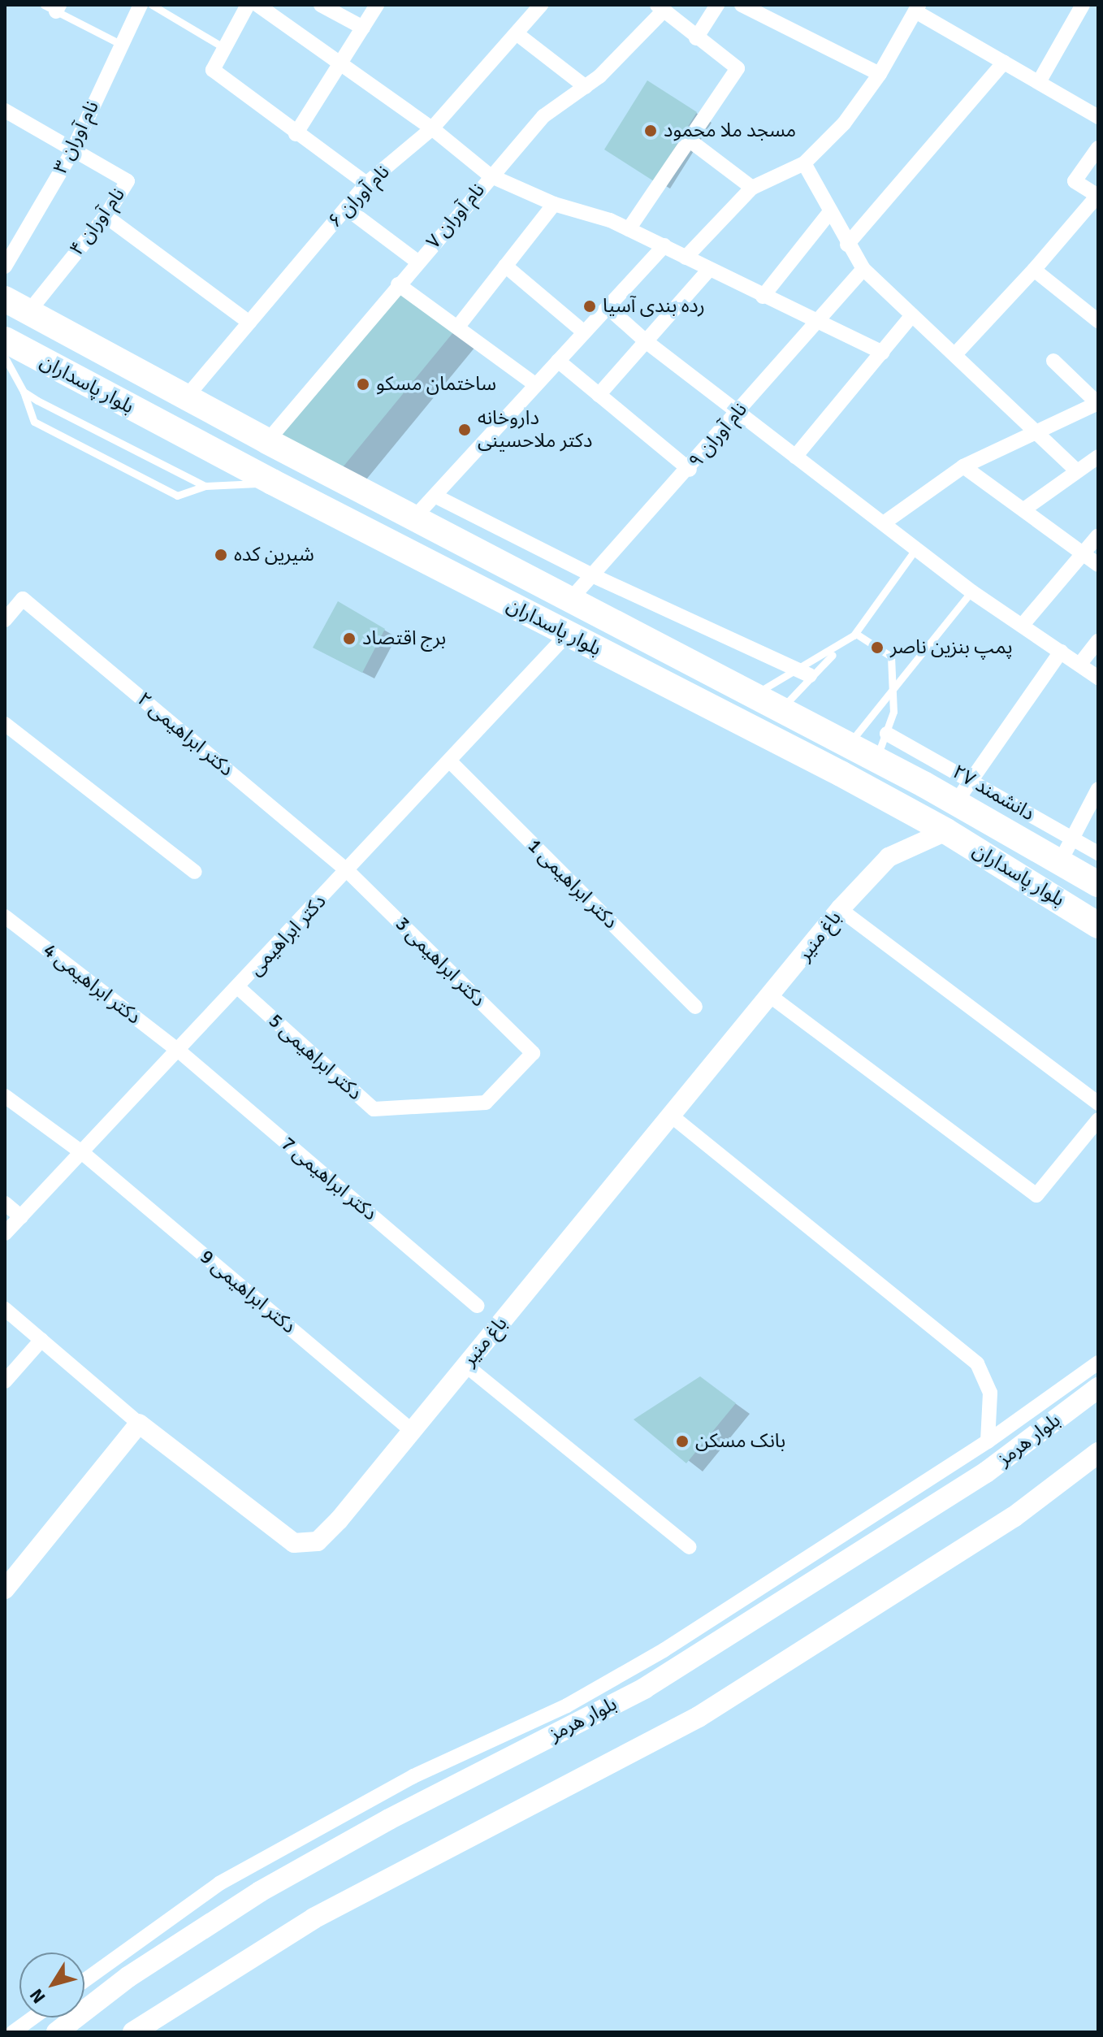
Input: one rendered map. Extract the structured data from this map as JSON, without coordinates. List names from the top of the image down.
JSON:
{
  "streets": {
    "highway": ["بلوار پاسداران"],
    "main road": ["بلوار هرمز"],
    "street": [
      "نام آوران ۳",
      "نام آوران ۶",
      "نام آوران ۷",
      "نام آوران ۴",
      "نام آوران ۹",
      "دکتر ابراهیمی ۲",
      "دانشمند ۲۷",
      "دکتر ابراهیمی 1",
      "دکتر ابراهیمی",
      "باغ منیر",
      "دکتر ابراهیمی 3",
      "دکتر ابراهیمی 4",
      "دکتر ابراهیمی 5",
      "دکتر ابراهیمی 7",
      "دکتر ابراهیمی 9"
    ]
  },
  "crossings": [
    ["نام آوران ۳", "نام آوران ۴"],
    ["نام آوران ۶", "بلوار پاسداران"],
    ["نام آوران ۷", "بلوار پاسداران"],
    ["نام آوران ۴", "بلوار پاسداران"],
    ["بلوار پاسداران", "نام آوران ۹"],
    ["بلوار پاسداران", "دانشمند ۲۷"],
    ["بلوار پاسداران", "دکتر ابراهیمی"],
    ["بلوار پاسداران", "باغ منیر"],
    ["دکتر ابراهیمی ۲", "دکتر ابراهیمی"],
    ["دکتر ابراهیمی ۲", "دکتر ابراهیمی 3"],
    ["دکتر ابراهیمی 1", "دکتر ابراهیمی"],
    ["دکتر ابراهیمی", "دکتر ابراهیمی 3"],
    ["دکتر ابراهیمی", "دکتر ابراهیمی 4"],
    ["دکتر ابراهیمی", "دکتر ابراهیمی 5"],
    ["دکتر ابراهیمی", "دکتر ابراهیمی 7"],
    ["دکتر ابراهیمی", "دکتر ابراهیمی 9"],
    ["باغ منیر", "دکتر ابراهیمی 9"],
    ["دکتر ابراهیمی 3", "دکتر ابراهیمی 5"],
    ["دکتر ابراهیمی 4", "دکتر ابراهیمی 7"]
  ],
  "places": [
    "مسجد ملا محمود",
    "رده بندی آسیا",
    "ساختمان مسکو",
    "داروخانه دکتر ملاحسینی",
    "شیرین کده",
    "برج اقتصاد",
    "پمپ بنزین ناصر",
    "بانک مسکن"
  ],
  "north": "bottom left"
}
